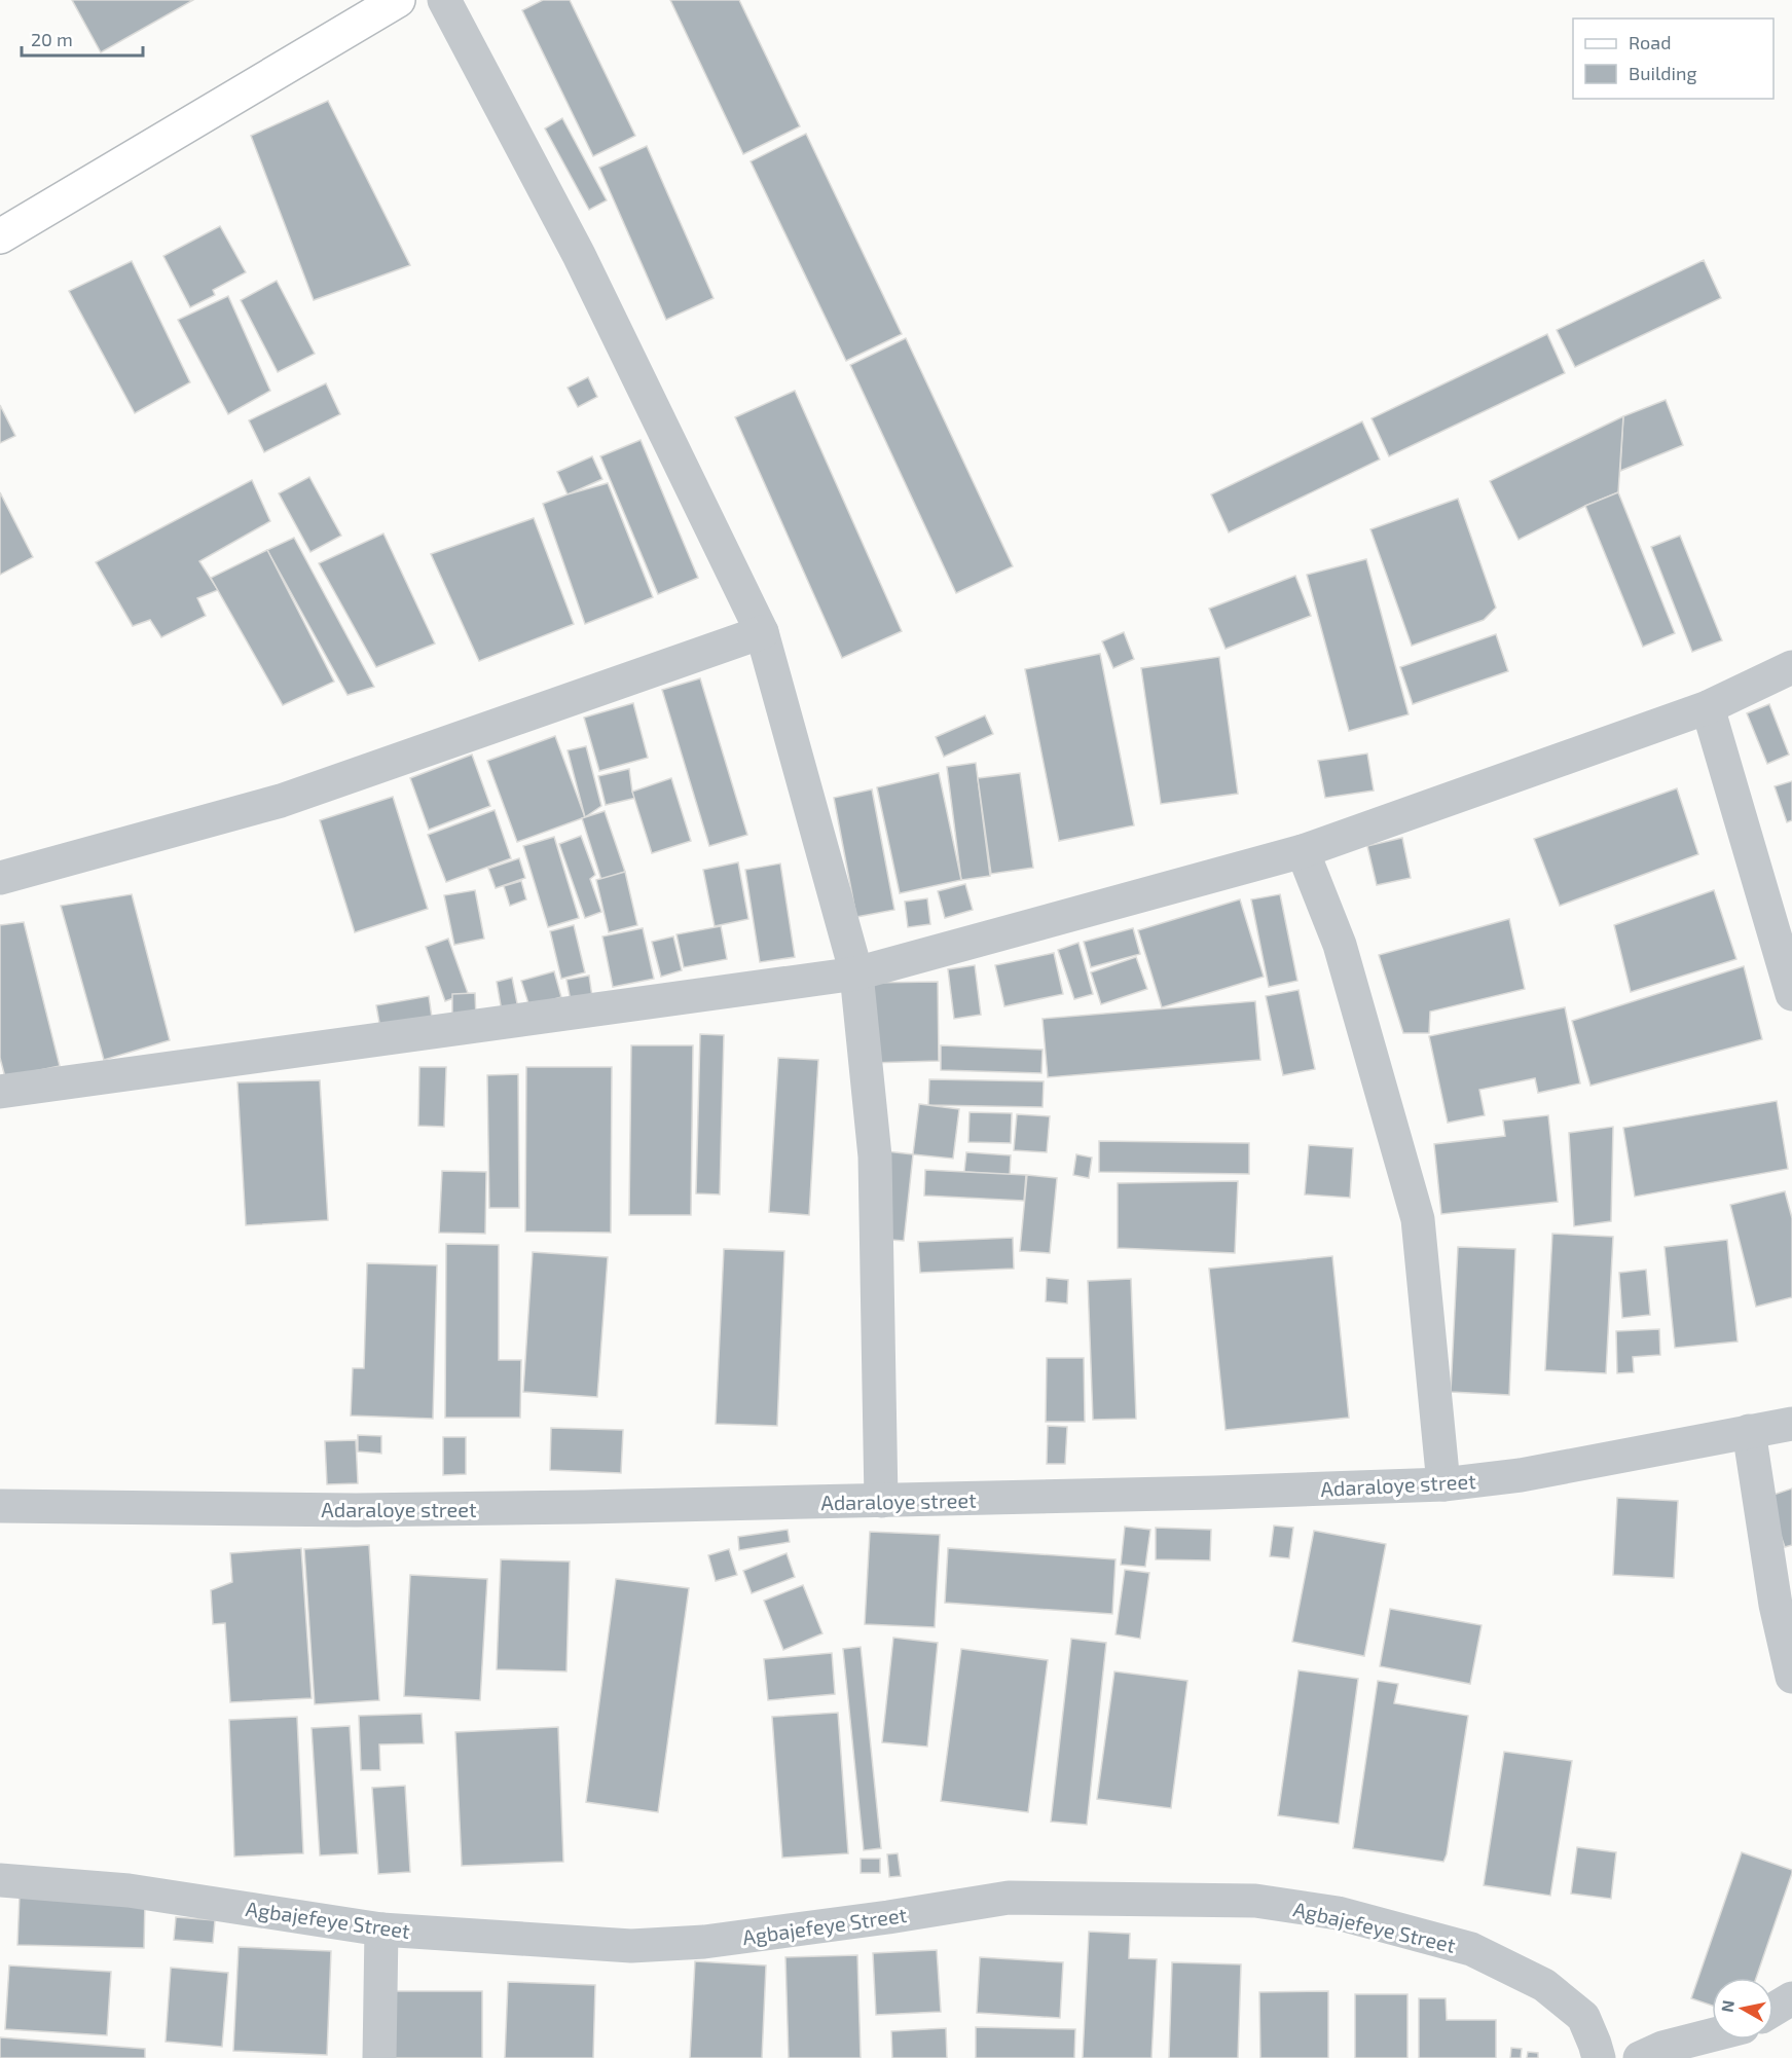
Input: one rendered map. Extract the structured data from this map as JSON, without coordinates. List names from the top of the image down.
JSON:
{
  "streets": {
    "street": ["Adaraloye street", "Agbajefeye Street"]
  },
  "legend": ["Road", "Building"],
  "scale_bar": "20 m",
  "north": "left"
}
